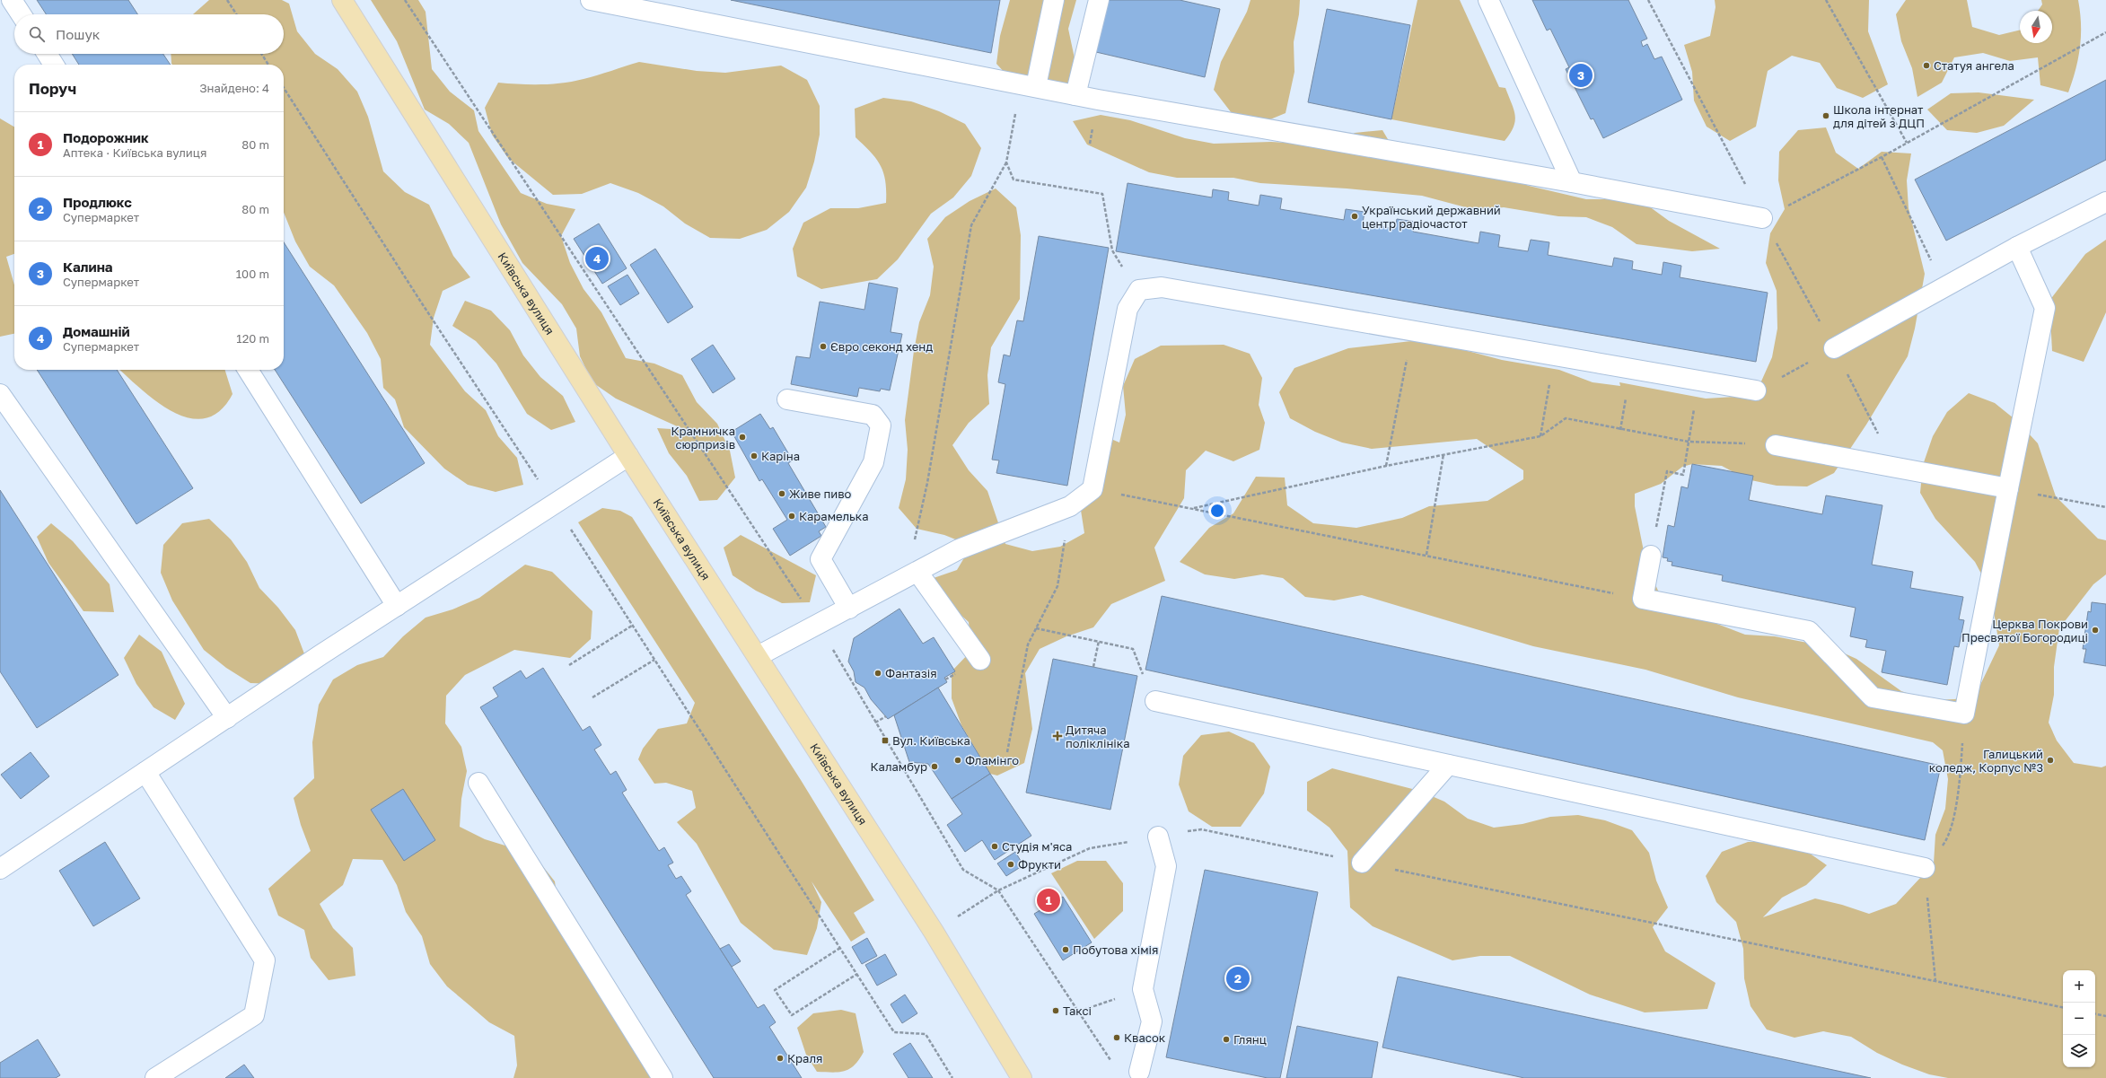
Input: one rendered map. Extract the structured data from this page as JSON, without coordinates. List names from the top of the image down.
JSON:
{
  "streets": {
    "main road": ["Київська вулиця"]
  },
  "places": {
    "other": [
      "Статуя ангела",
      "Школа інтернат для дітей з ДЦП",
      "Український державний центр радіочастот",
      "Євро секонд хенд",
      "Крамничка сюрпризів",
      "Каріна",
      "Живе пиво",
      "Карамелька",
      "Церква Покрови Пресвятої Богородиці",
      "Фантазія",
      "Фламінго",
      "Галицький коледж, Корпус №3",
      "Каламбур",
      "Студія м'яса",
      "Фрукти",
      "Побутова хімія",
      "Таксі",
      "Квасок",
      "Глянц",
      "Краля"
    ],
    "health": ["Дитяча поліклініка"],
    "transit": ["Вул. Київська"]
  },
  "north": "bottom",
  "page": {
    "search": "Пошук",
    "pins": [
      "3",
      "4",
      "1",
      "2"
    ],
    "heading": ["Поруч", "Знайдено: 4"],
    "list": [
      {
        "mark": "1",
        "name": "Подорожник",
        "note": "Аптека · Київська вулиця",
        "value": "80 m"
      },
      {
        "mark": "2",
        "name": "Продлюкс",
        "note": "Супермаркет",
        "value": "80 m"
      },
      {
        "mark": "3",
        "name": "Калина",
        "note": "Супермаркет",
        "value": "100 m"
      },
      {
        "mark": "4",
        "name": "Домашній",
        "note": "Супермаркет",
        "value": "120 m"
      }
    ],
    "map_buttons": ["+", "−"]
  }
}
